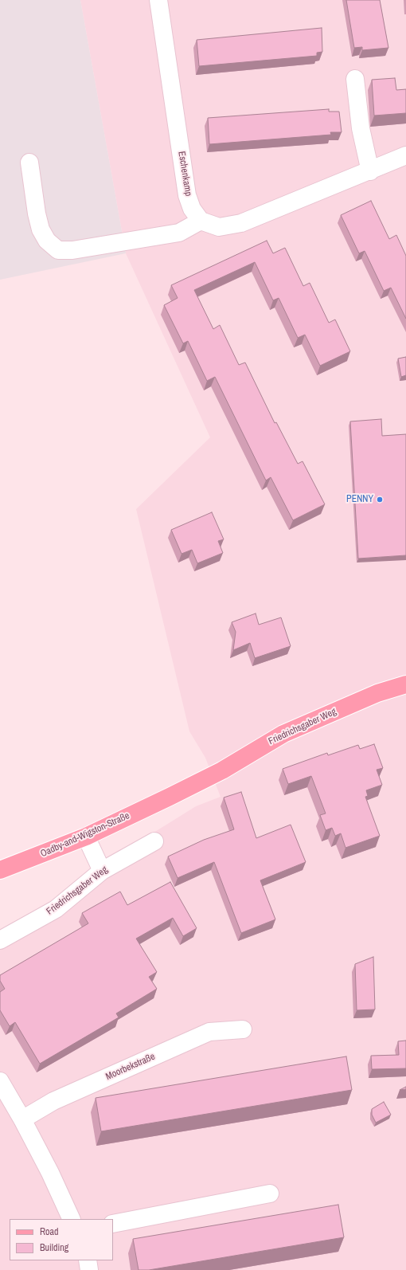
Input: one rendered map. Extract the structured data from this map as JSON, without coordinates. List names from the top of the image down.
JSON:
{
  "streets": {
    "main road": ["Friedrichsgaber Weg", "Oadby-and-Wigston-Straße"],
    "street": ["Eschenkamp", "Moorbekstraße"]
  },
  "crossings": [
    ["Friedrichsgaber Weg", "Oadby-and-Wigston-Straße"]
  ],
  "places": ["PENNY"],
  "legend": ["Road", "Building"]
}
